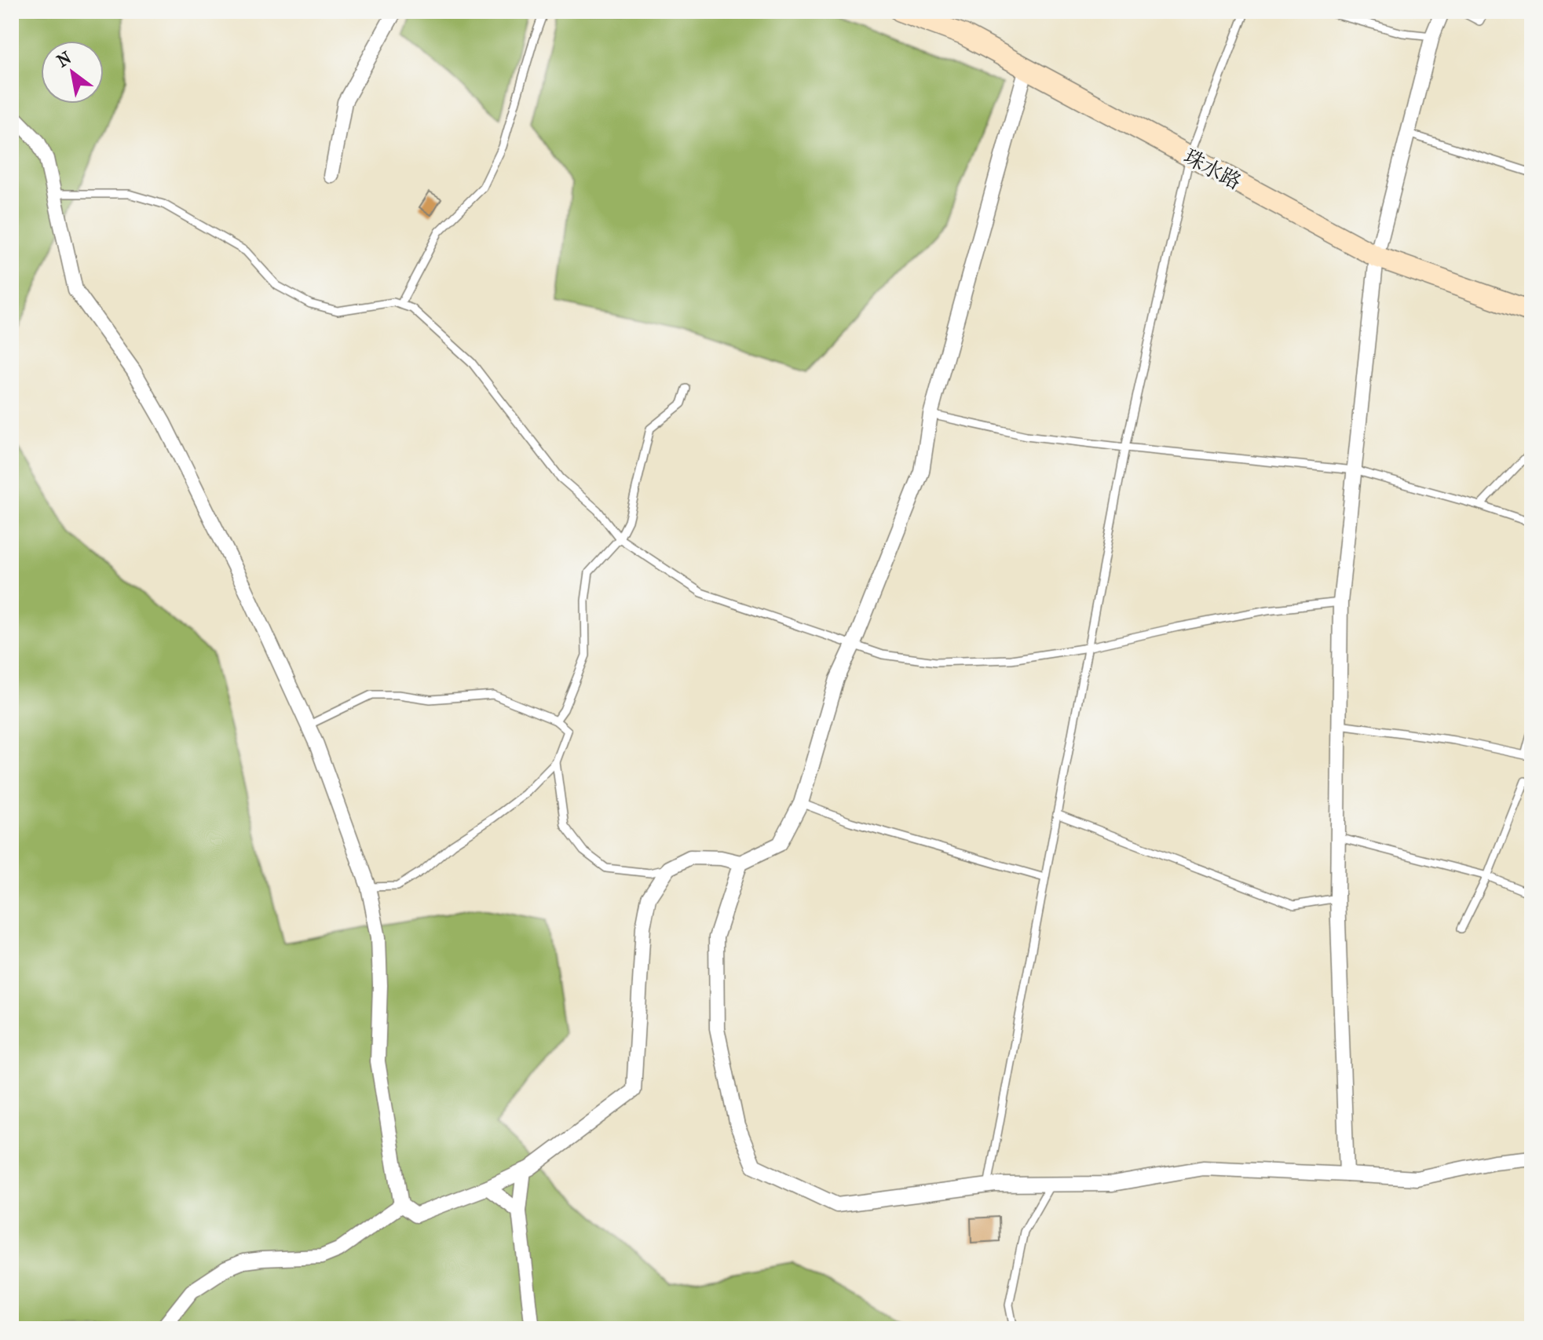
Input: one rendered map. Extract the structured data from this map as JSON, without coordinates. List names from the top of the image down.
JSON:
{
  "streets": {
    "main road": ["珠水路"]
  },
  "north": "top left"
}
